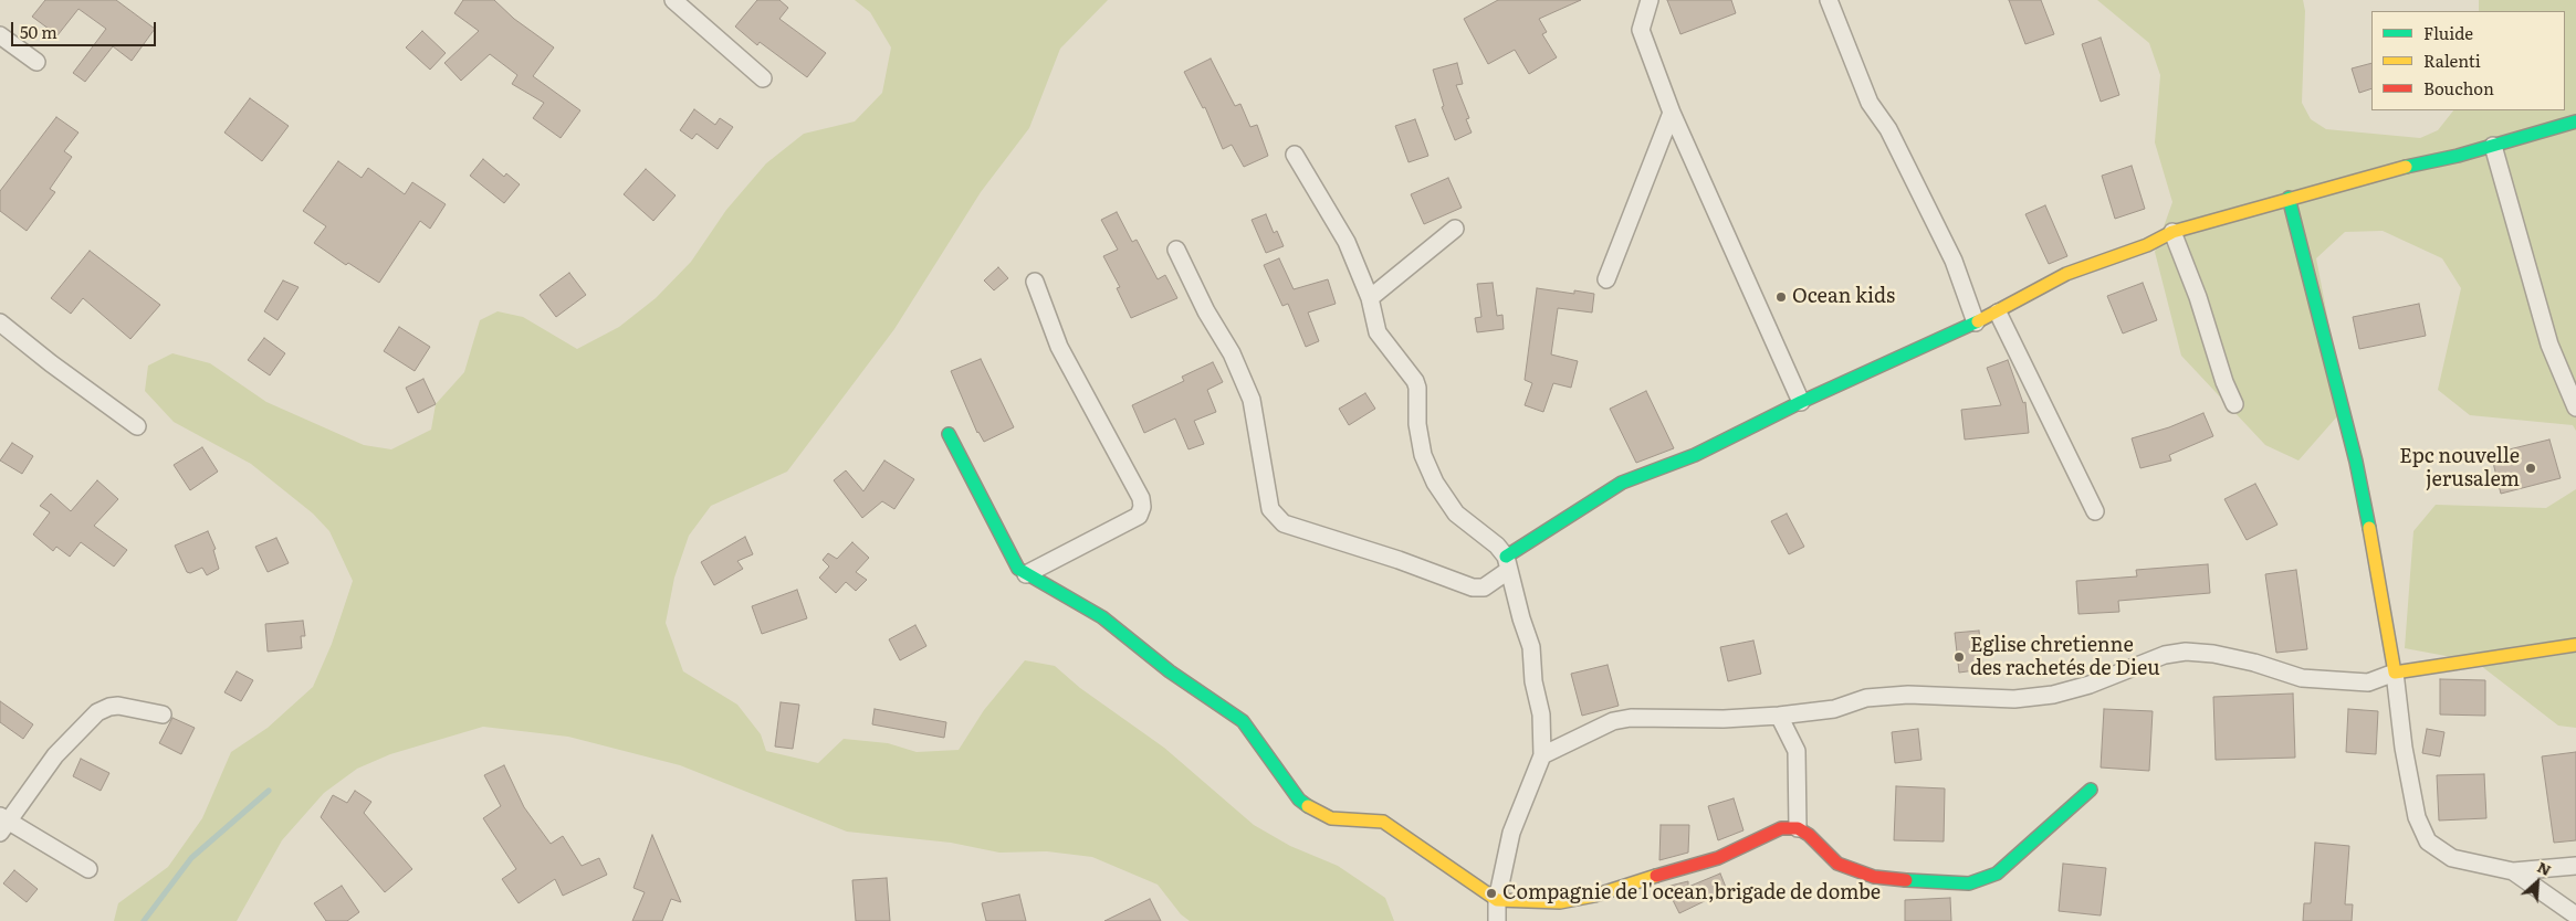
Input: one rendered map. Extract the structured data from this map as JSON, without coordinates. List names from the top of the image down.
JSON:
{
  "places": [
    "Ocean kids",
    "Epc nouvelle jerusalem",
    "Eglise chretienne des rachetés de Dieu",
    "Compagnie de l'ocean,brigade de dombe"
  ],
  "legend": ["Fluide", "Ralenti", "Bouchon"],
  "scale_bar": "50 m",
  "north": "top right"
}
